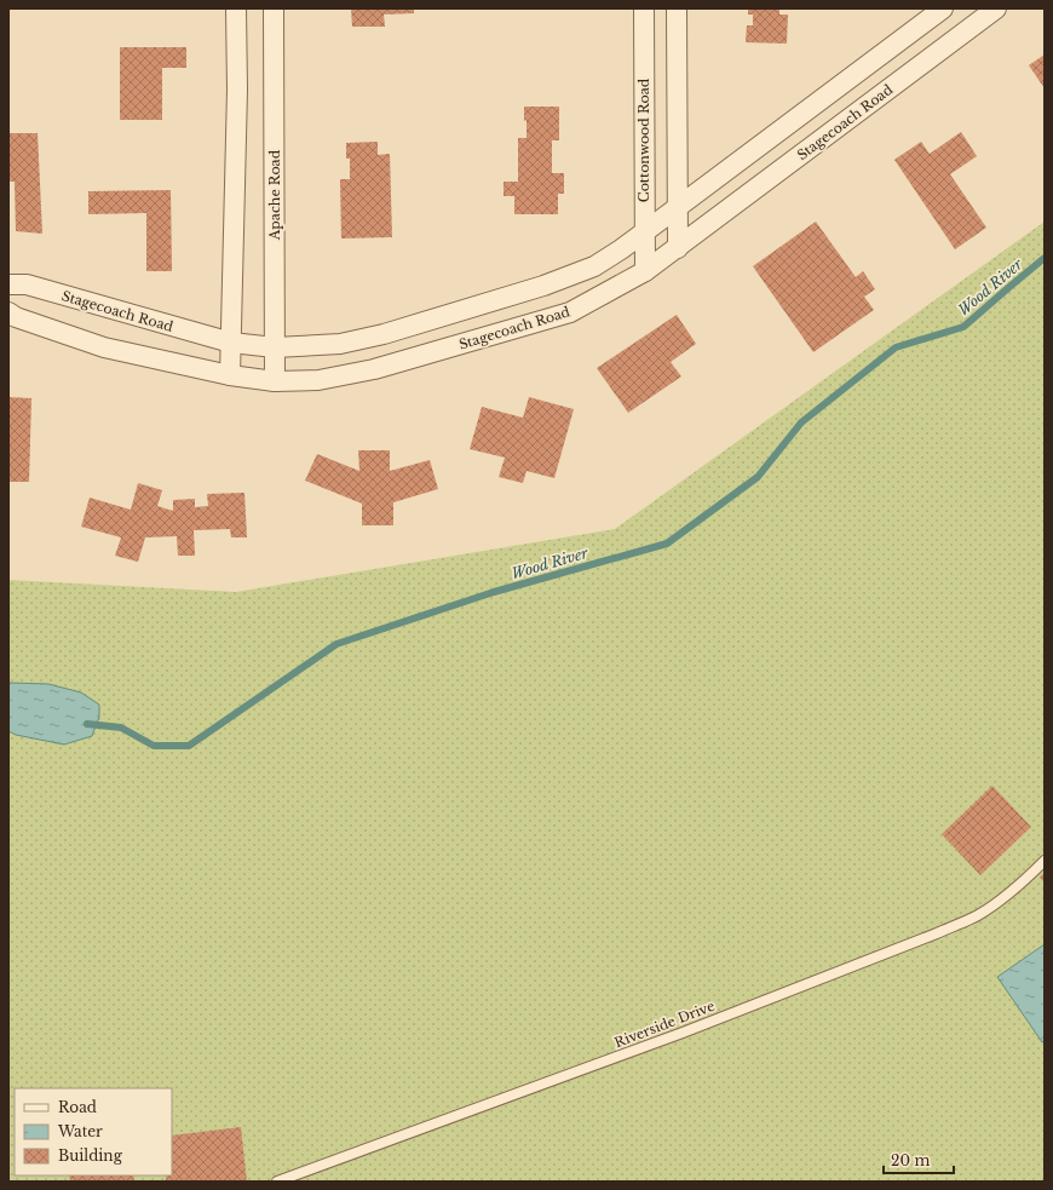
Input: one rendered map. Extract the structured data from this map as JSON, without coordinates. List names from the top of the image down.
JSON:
{
  "streets": {
    "street": ["Stagecoach Road", "Cottonwood Road", "Apache Road"],
    "lane": ["Riverside Drive"]
  },
  "crossings": [
    ["Stagecoach Road", "Cottonwood Road"],
    ["Stagecoach Road", "Apache Road"]
  ],
  "water": ["Wood River"],
  "legend": ["Road", "Water", "Building"],
  "scale_bar": "20 m"
}
